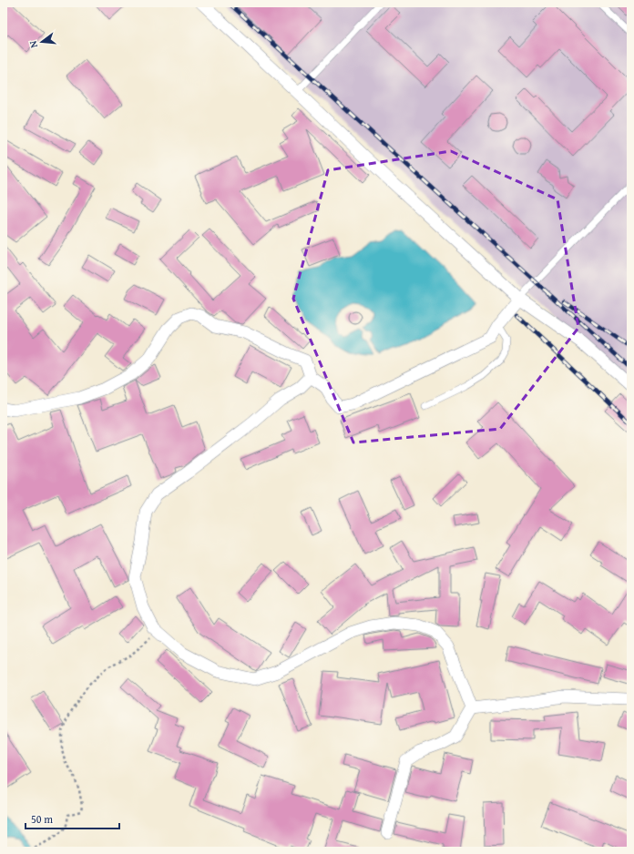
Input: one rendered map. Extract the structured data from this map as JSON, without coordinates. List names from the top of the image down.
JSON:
{
  "scale_bar": "50 m",
  "north": "left"
}
